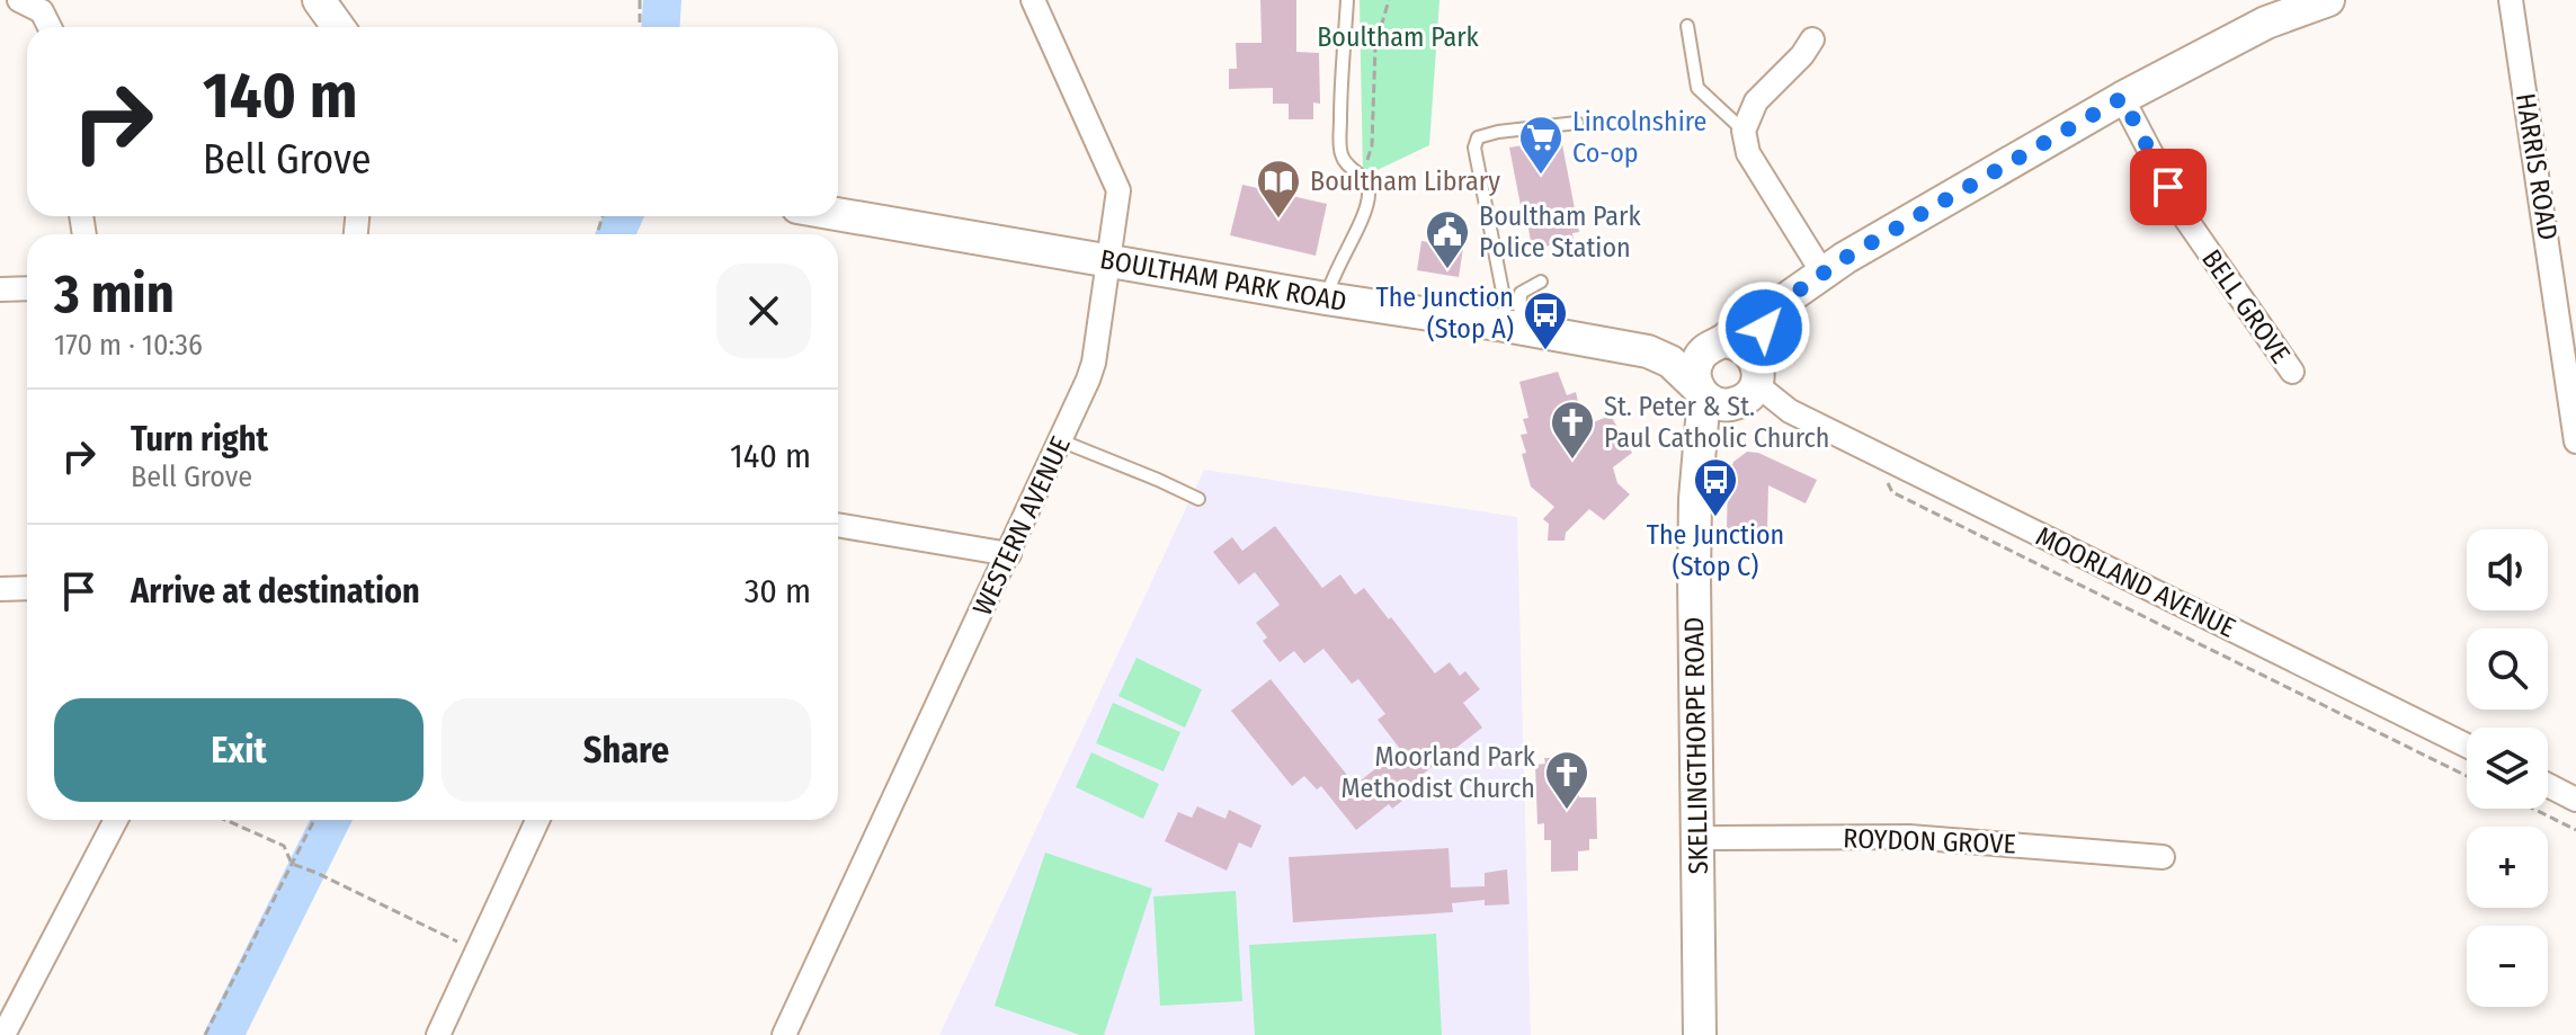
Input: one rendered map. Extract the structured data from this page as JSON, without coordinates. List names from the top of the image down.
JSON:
{
  "streets": {
    "street": [
      "HARRIS ROAD",
      "BOULTHAM PARK ROAD",
      "BELL GROVE",
      "WESTERN AVENUE",
      "MOORLAND AVENUE",
      "SKELLINGTHORPE ROAD",
      "ROYDON GROVE"
    ]
  },
  "crossings": [
    ["BOULTHAM PARK ROAD", "WESTERN AVENUE"],
    ["MOORLAND AVENUE", "SKELLINGTHORPE ROAD"],
    ["SKELLINGTHORPE ROAD", "ROYDON GROVE"]
  ],
  "parks": ["Boultham Park"],
  "places": {
    "supermarket": ["Lincolnshire Co-op"],
    "library": ["Boultham Library"],
    "public building": ["Boultham Park Police Station"],
    "bus stop": ["The Junction (Stop A)", "The Junction (Stop C)"],
    "church": ["St. Peter & St. Paul Catholic Church", "Moorland Park Methodist Church"]
  },
  "page": {
    "turn": ["140 m", "Bell Grove"],
    "heading": ["3 min", "170 m · 10:36"],
    "list": [
      {
        "name": "Turn right",
        "note": "Bell Grove",
        "value": "140 m"
      },
      {
        "name": "Arrive at destination",
        "value": "30 m"
      }
    ],
    "map_buttons": ["+", "−"],
    "buttons": ["Exit", "Share"]
  }
}
